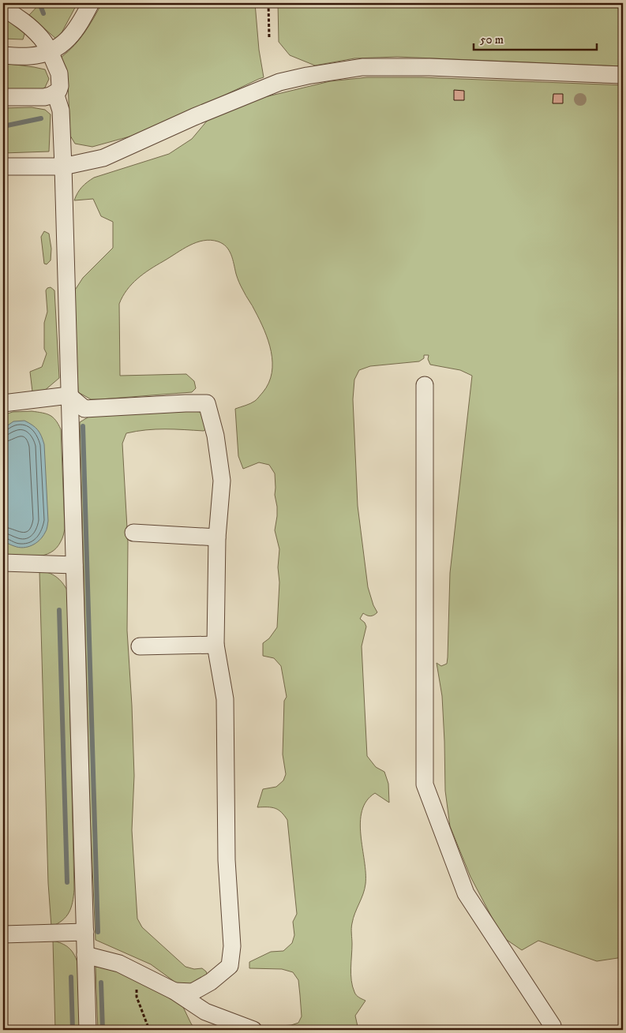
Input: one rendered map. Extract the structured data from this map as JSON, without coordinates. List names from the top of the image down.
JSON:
{
  "scale_bar": "50 m"
}
